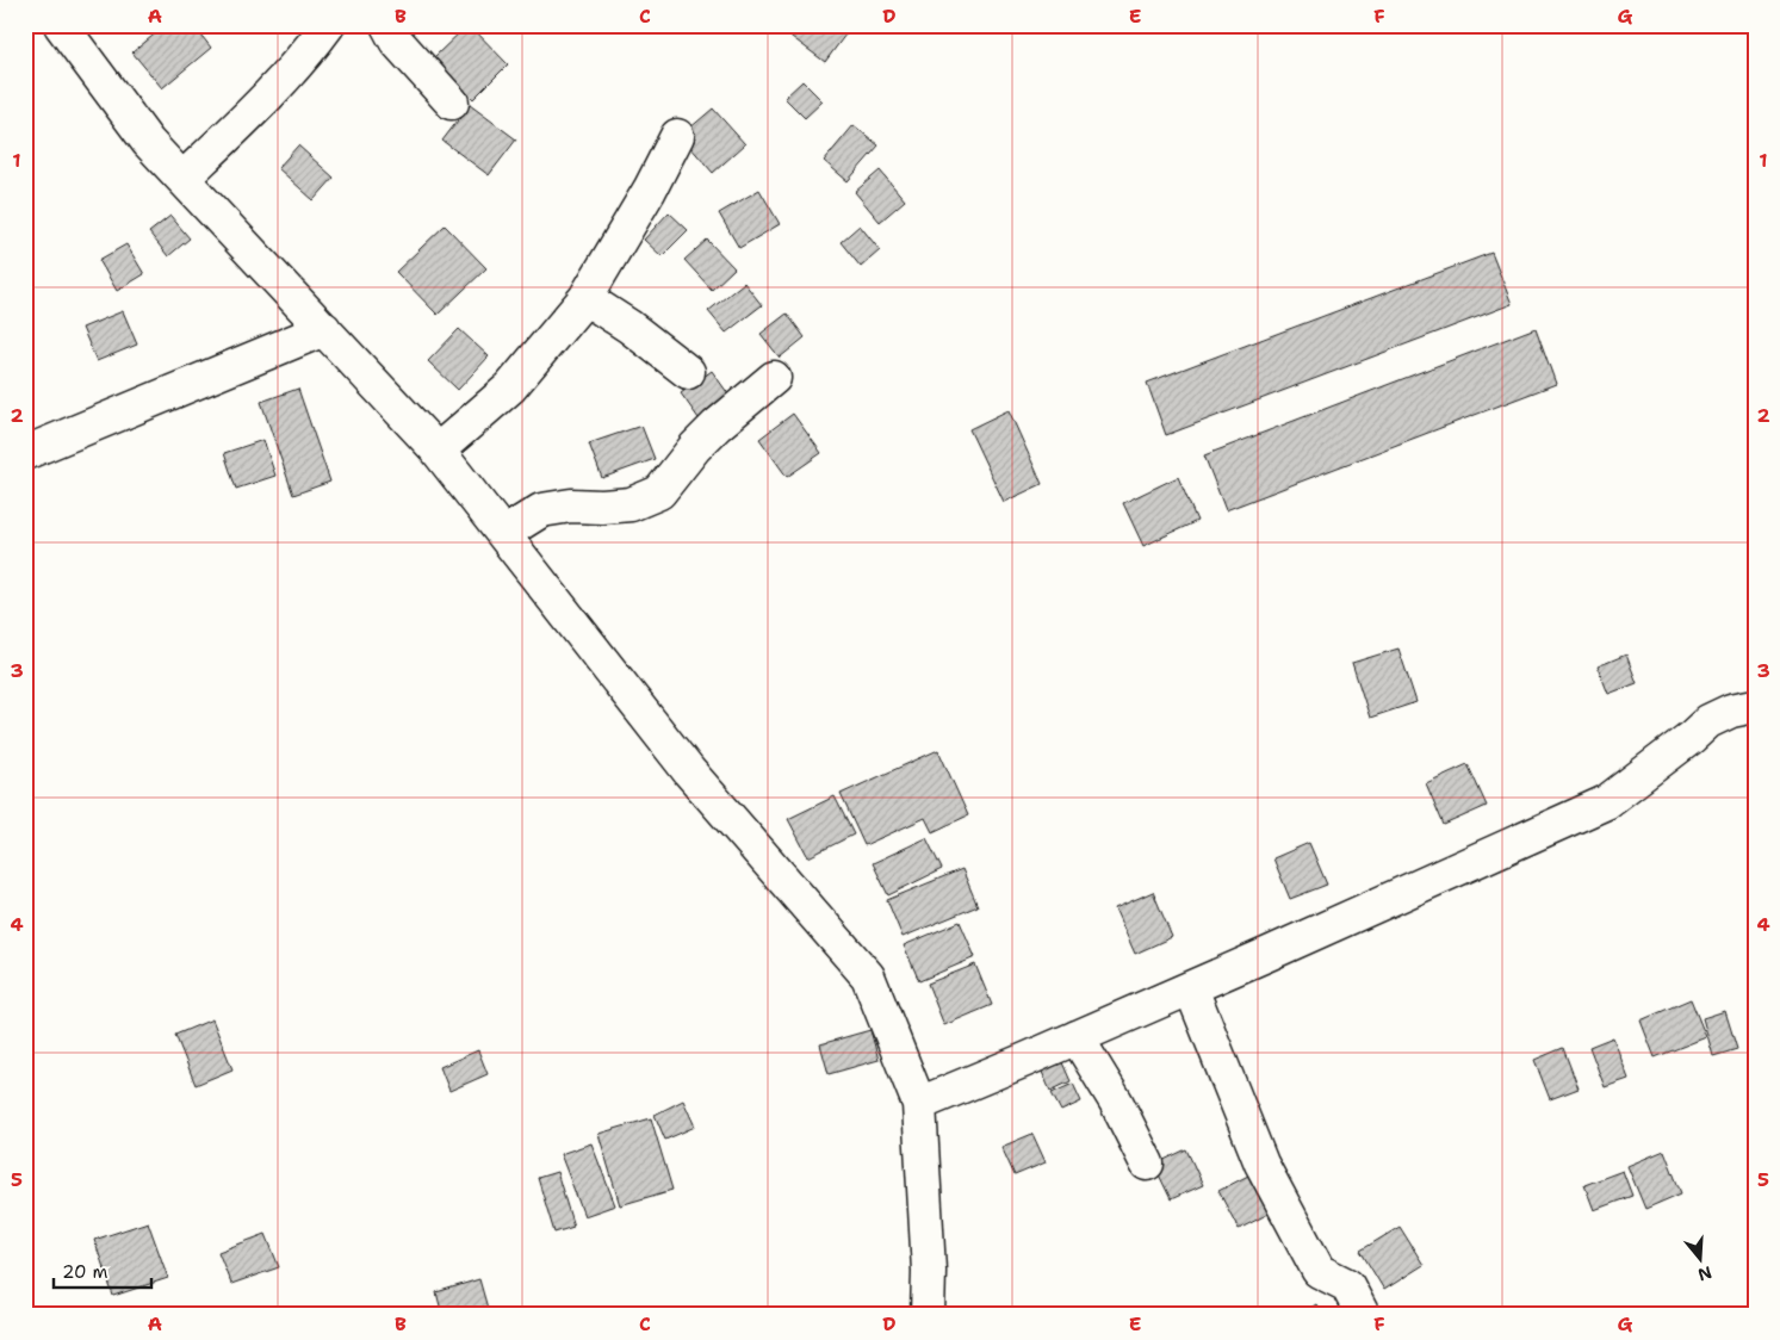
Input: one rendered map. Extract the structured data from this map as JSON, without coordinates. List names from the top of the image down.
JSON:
{
  "scale_bar": "20 m",
  "north": "bottom",
  "grid": {
    "columns": [
      "A",
      "B",
      "C",
      "D",
      "E",
      "F",
      "G"
    ],
    "rows": [
      "1",
      "2",
      "3",
      "4",
      "5"
    ]
  }
}
